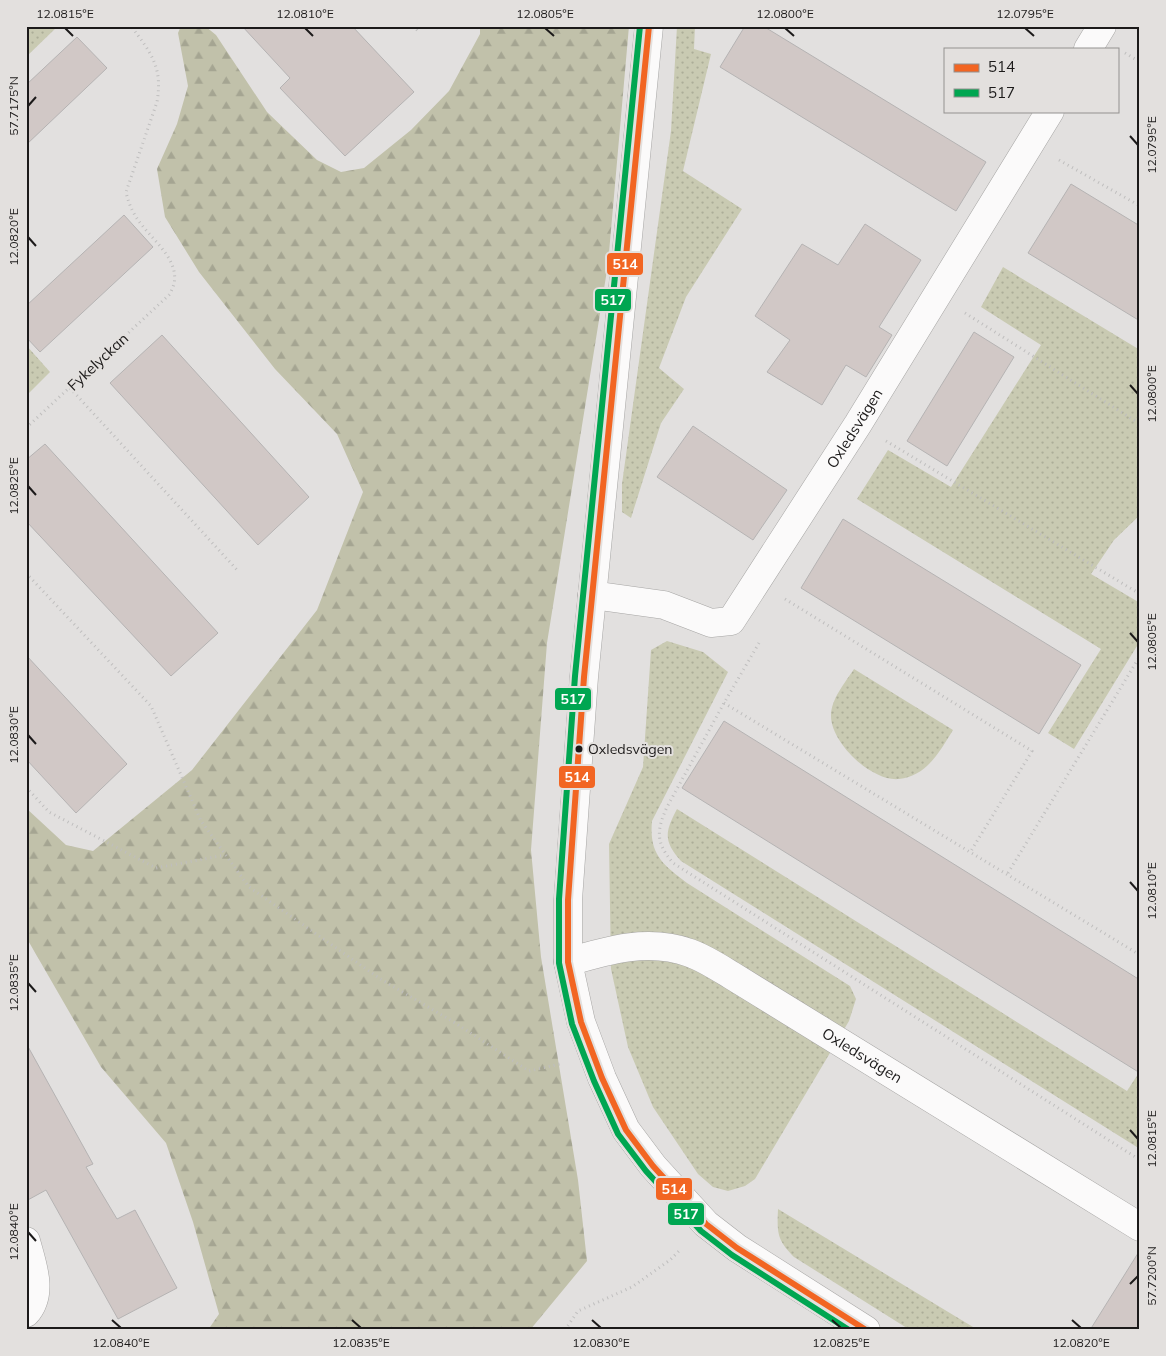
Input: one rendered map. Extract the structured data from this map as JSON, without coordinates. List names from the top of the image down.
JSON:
{
  "streets": {
    "street": ["Oxledsvägen"],
    "path": ["Fykelyckan"]
  },
  "places": ["Oxledsvägen"],
  "lines": ["transit line 514", "transit line 517"],
  "legend": ["514", "517"],
  "coordinates": [
    "12.0815°E",
    "12.0810°E",
    "12.0805°E",
    "12.0800°E",
    "12.0795°E",
    "57.7175°N",
    "12.0820°E",
    "12.0825°E",
    "12.0830°E",
    "12.0835°E",
    "12.0840°E",
    "57.7200°N"
  ]
}
